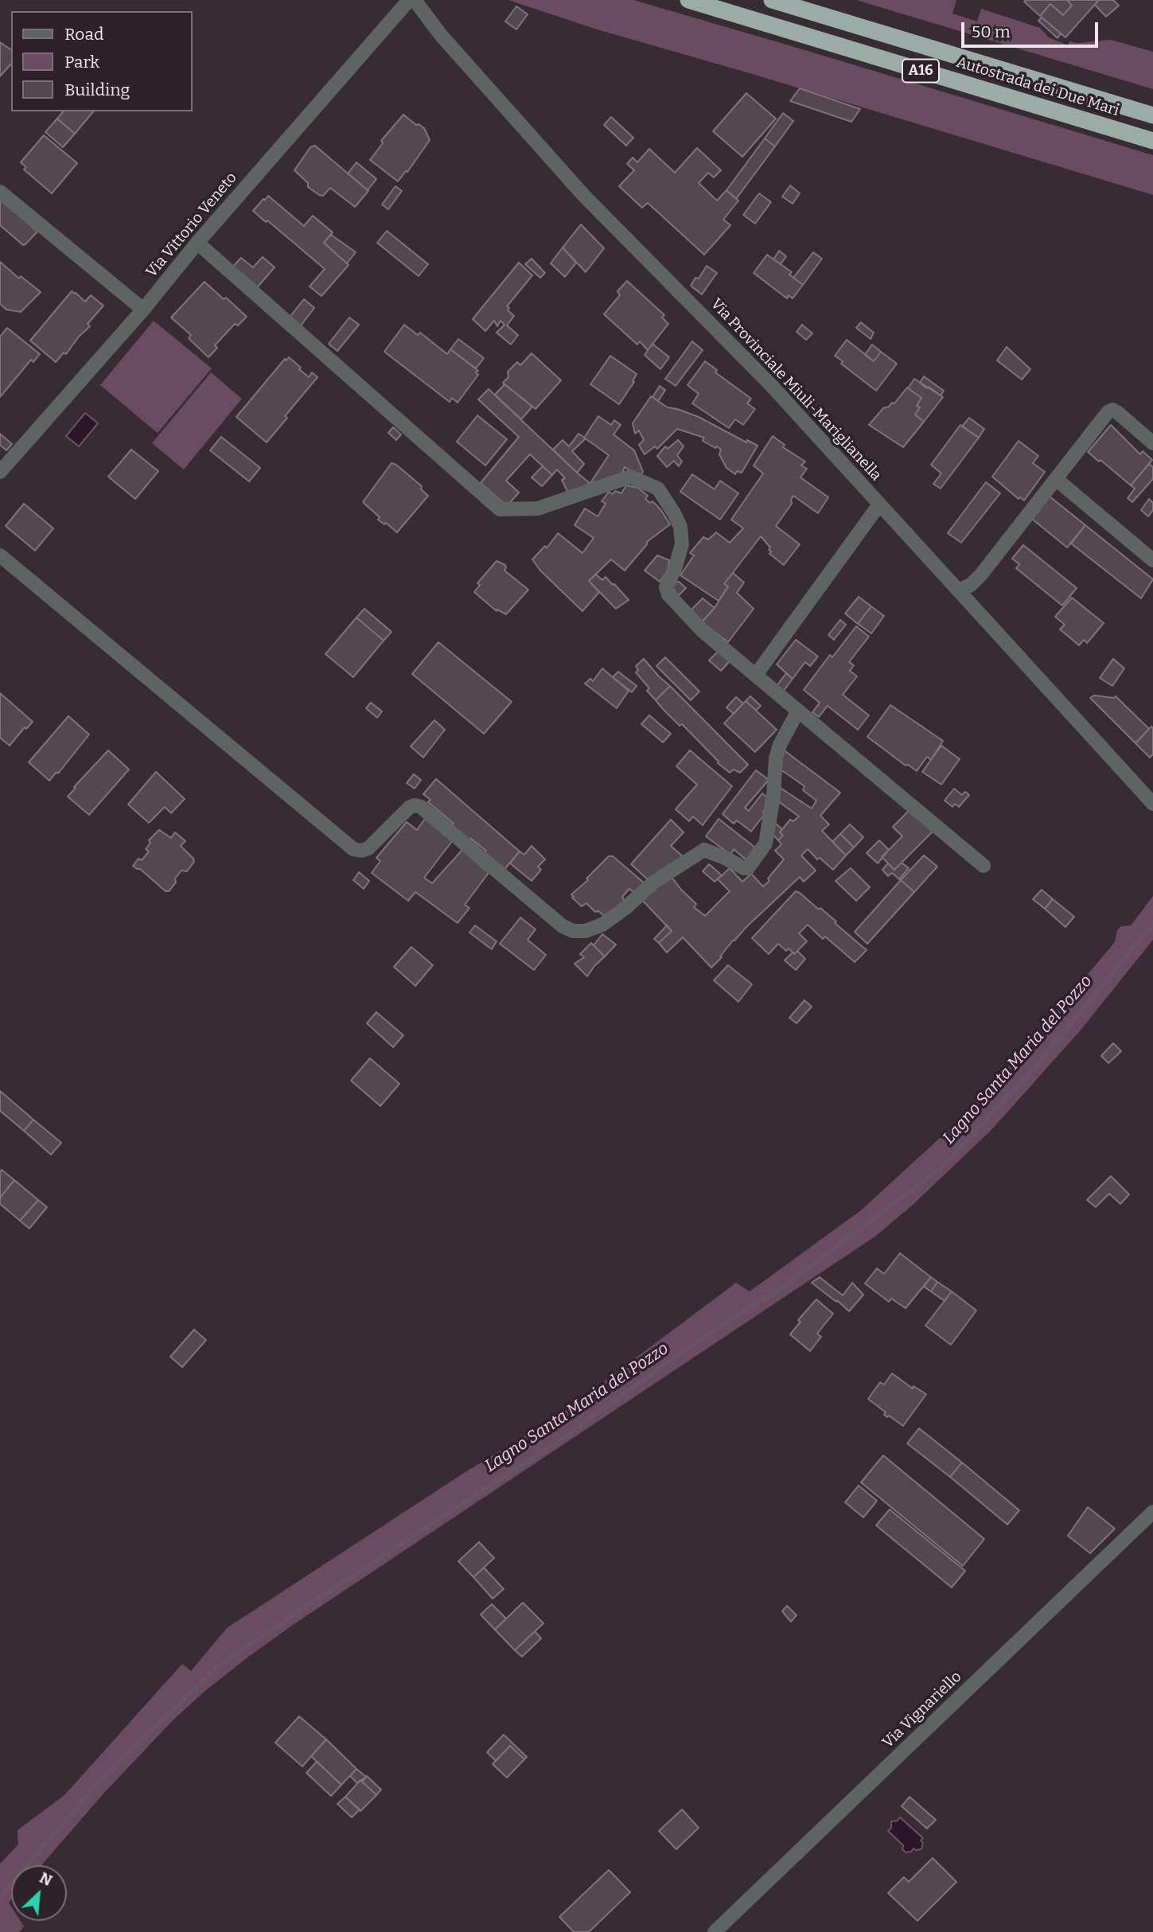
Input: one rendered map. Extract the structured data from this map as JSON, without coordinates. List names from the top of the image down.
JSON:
{
  "streets": {
    "highway": ["A16", "Autostrada dei Due Mari"],
    "street": ["Via Vittorio Veneto", "Via Provinciale Miuli-Mariglianella", "Via Vignariello"]
  },
  "water": ["Lagno Santa Maria del Pozzo"],
  "legend": ["Road", "Park", "Building"],
  "scale_bar": "50 m",
  "north": "top right"
}
